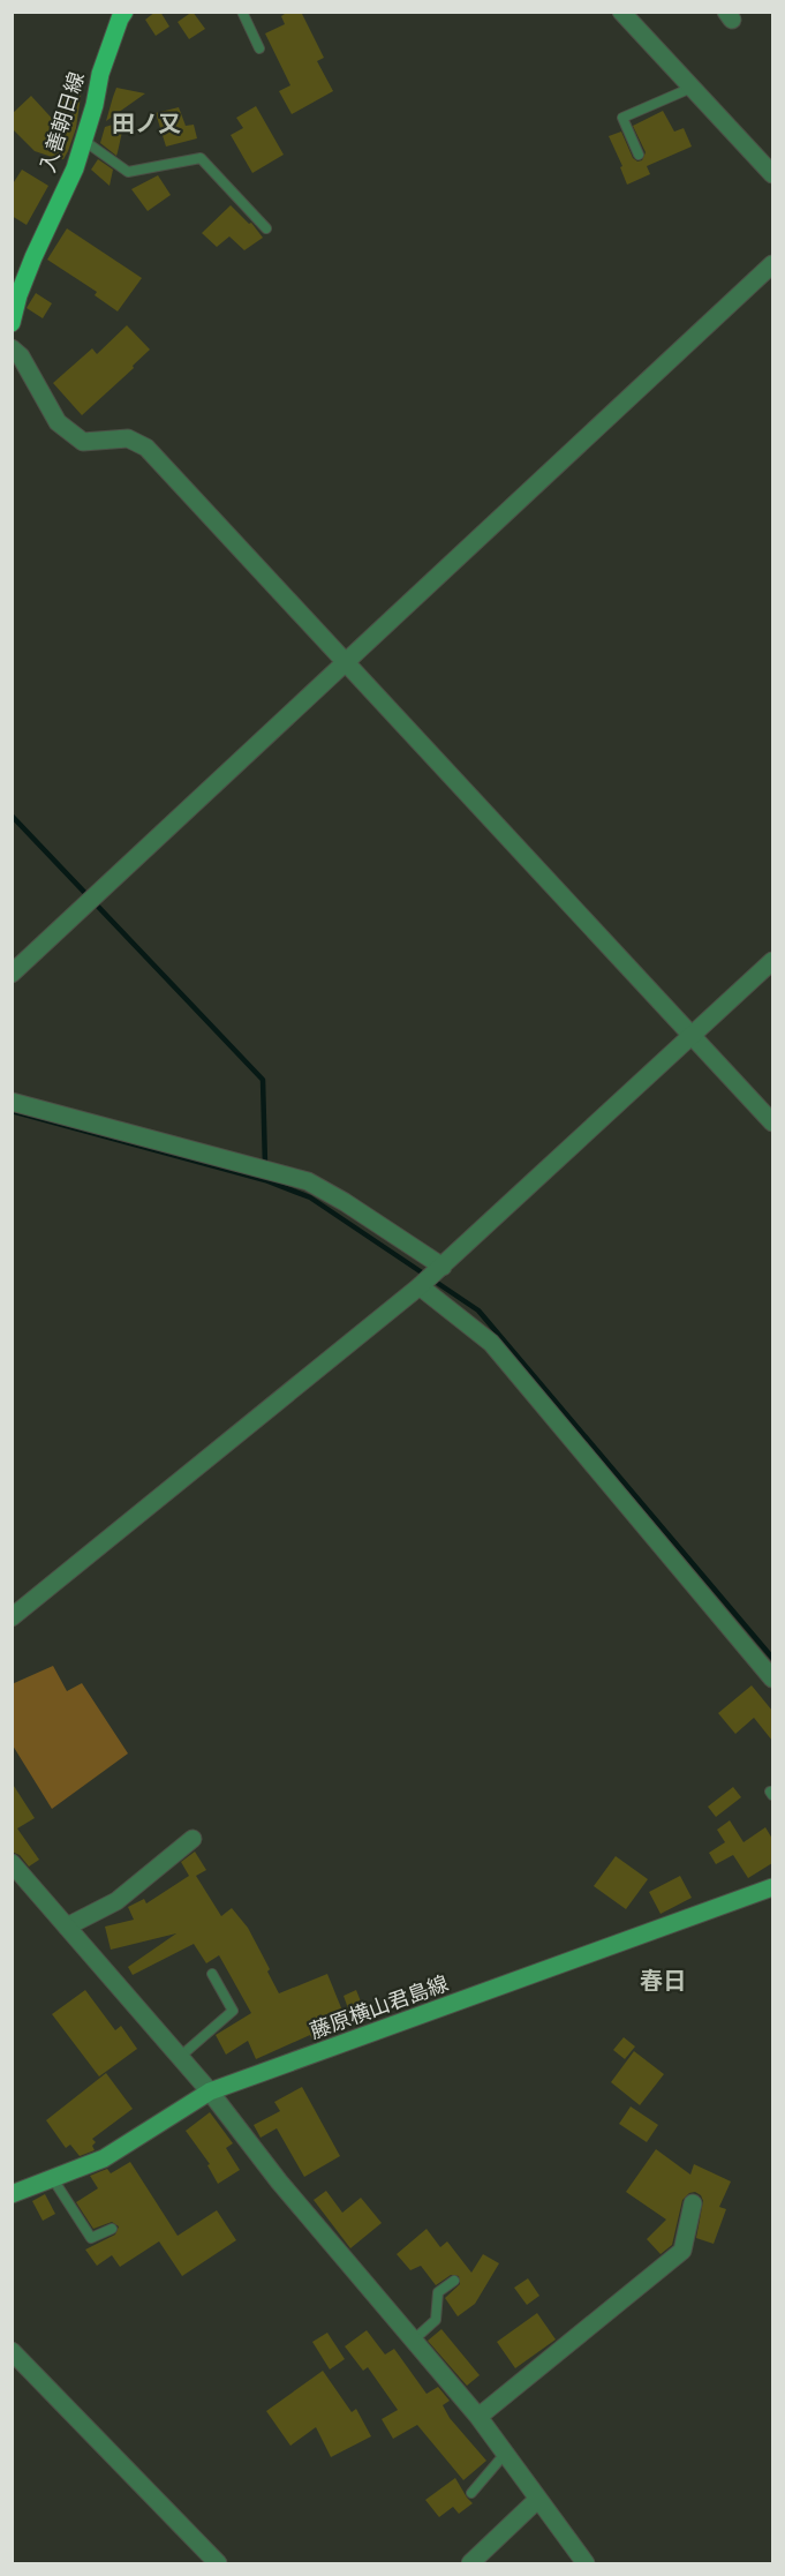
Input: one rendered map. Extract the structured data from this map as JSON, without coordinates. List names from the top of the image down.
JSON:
{
  "streets": {
    "main road": ["入善朝日線", "藤原横山君島線"]
  },
  "districts": ["田ノ又", "春日"]
}
